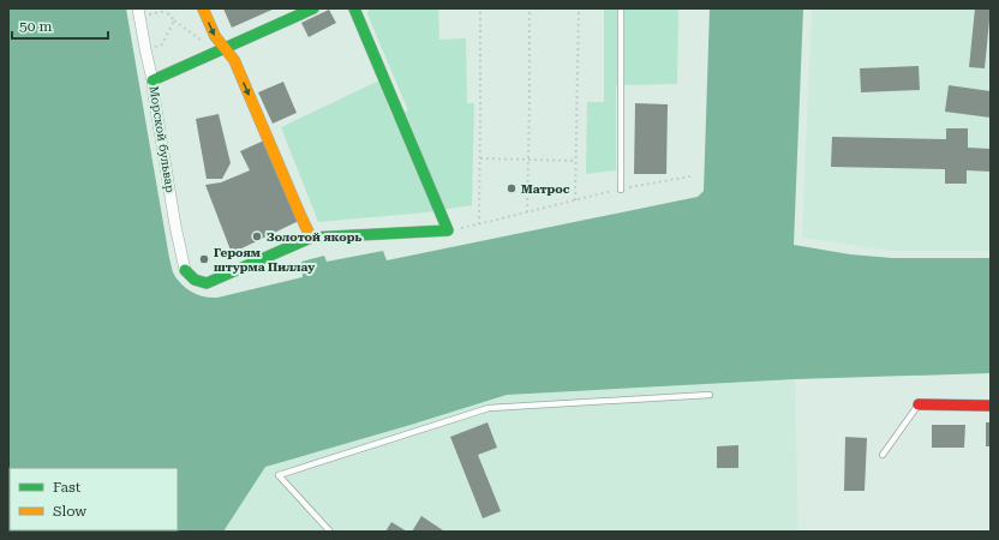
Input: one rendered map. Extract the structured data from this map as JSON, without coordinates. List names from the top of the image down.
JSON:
{
  "streets": {
    "street": ["Морской бульвар"]
  },
  "places": ["Матрос", "Золотой якорь", "Героям штурма Пиллау"],
  "legend": ["Fast", "Slow"],
  "scale_bar": "50 m"
}
